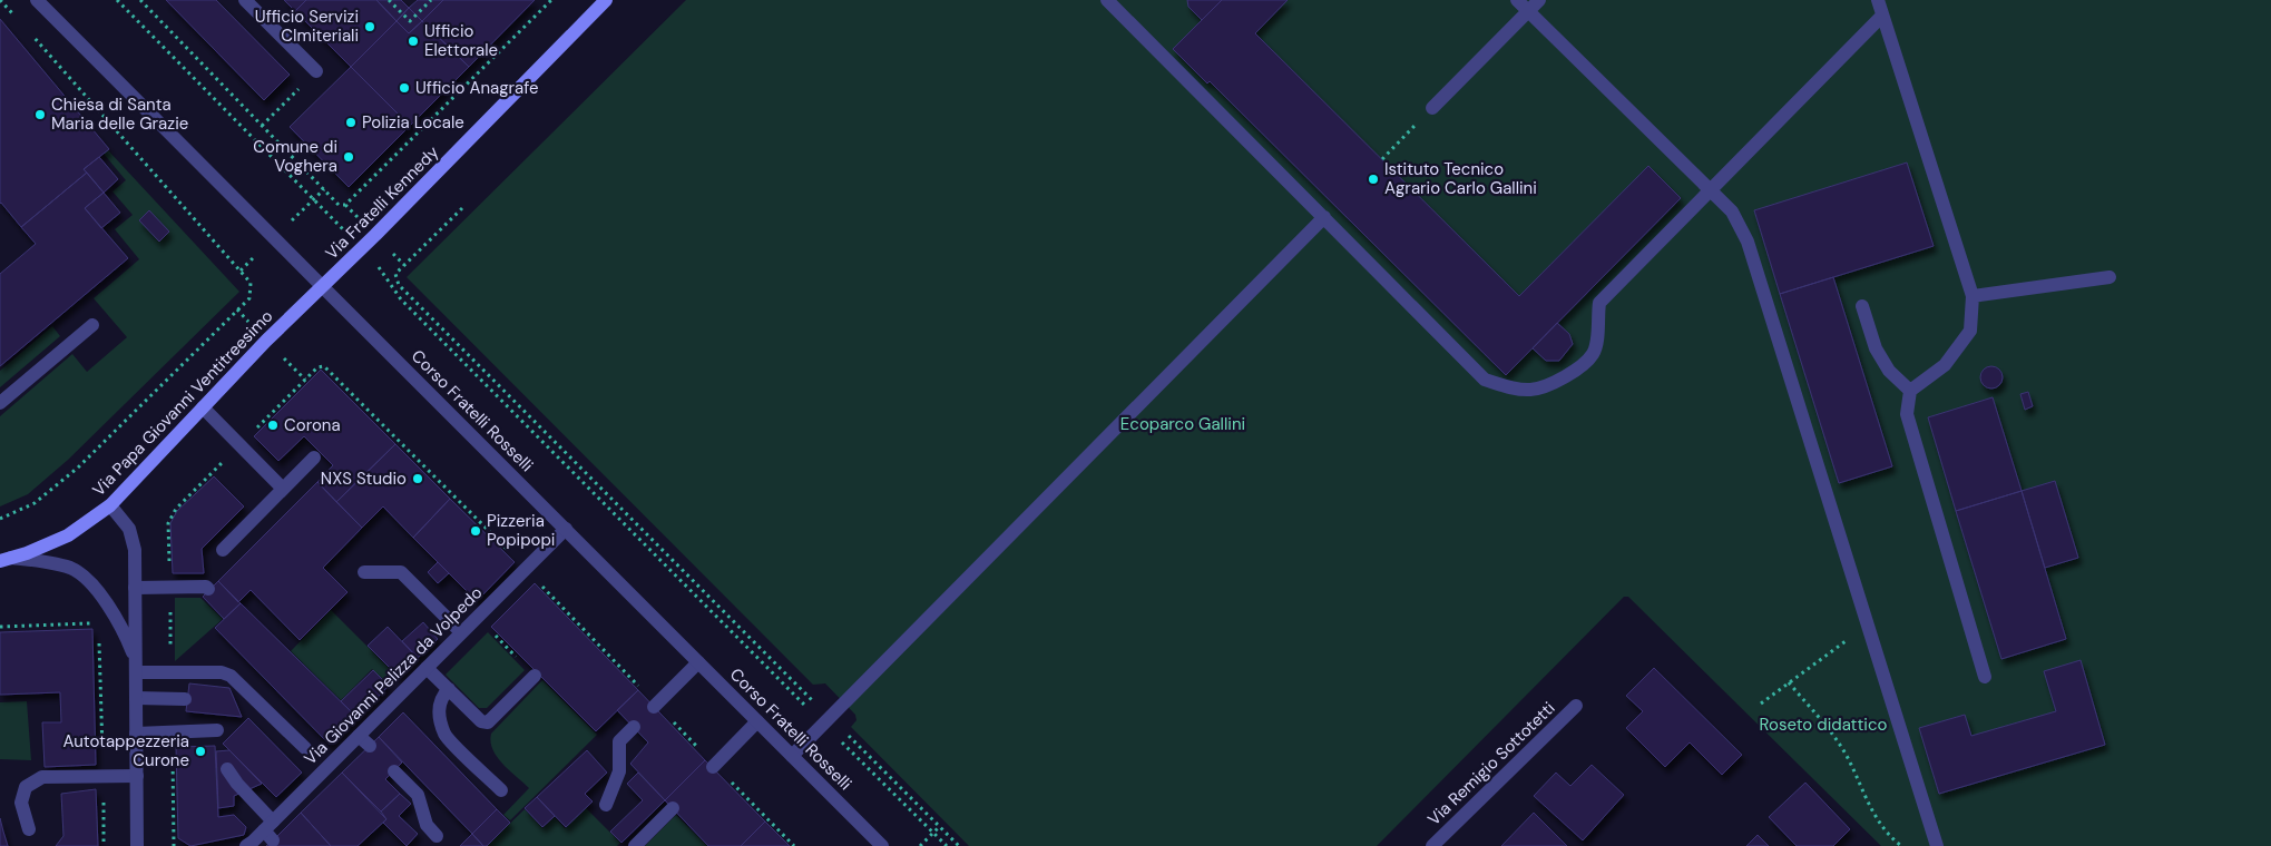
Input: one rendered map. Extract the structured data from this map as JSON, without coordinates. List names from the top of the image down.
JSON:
{
  "streets": {
    "main road": ["Via Fratelli Kennedy", "Via Papa Giovanni Ventitreesimo"],
    "street": ["Corso Fratelli Rosselli", "Via Giovanni Pelizza da Volpedo", "Via Remigio Sottotetti"]
  },
  "crossings": [
    ["Via Fratelli Kennedy", "Via Papa Giovanni Ventitreesimo"],
    ["Via Fratelli Kennedy", "Corso Fratelli Rosselli"],
    ["Via Papa Giovanni Ventitreesimo", "Corso Fratelli Rosselli"],
    ["Corso Fratelli Rosselli", "Via Giovanni Pelizza da Volpedo"]
  ],
  "parks": ["Ecoparco Gallini", "Roseto didattico"],
  "places": [
    "Ufficio Servizi CImiteriali",
    "Ufficio Elettorale",
    "Ufficio Anagrafe",
    "Chiesa di Santa Maria delle Grazie",
    "Polizia Locale",
    "Comune di Voghera",
    "Istituto Tecnico Agrario Carlo Gallini",
    "Corona",
    "NXS Studio",
    "Pizzeria Popipopi",
    "Autotappezzeria Curone"
  ]
}
